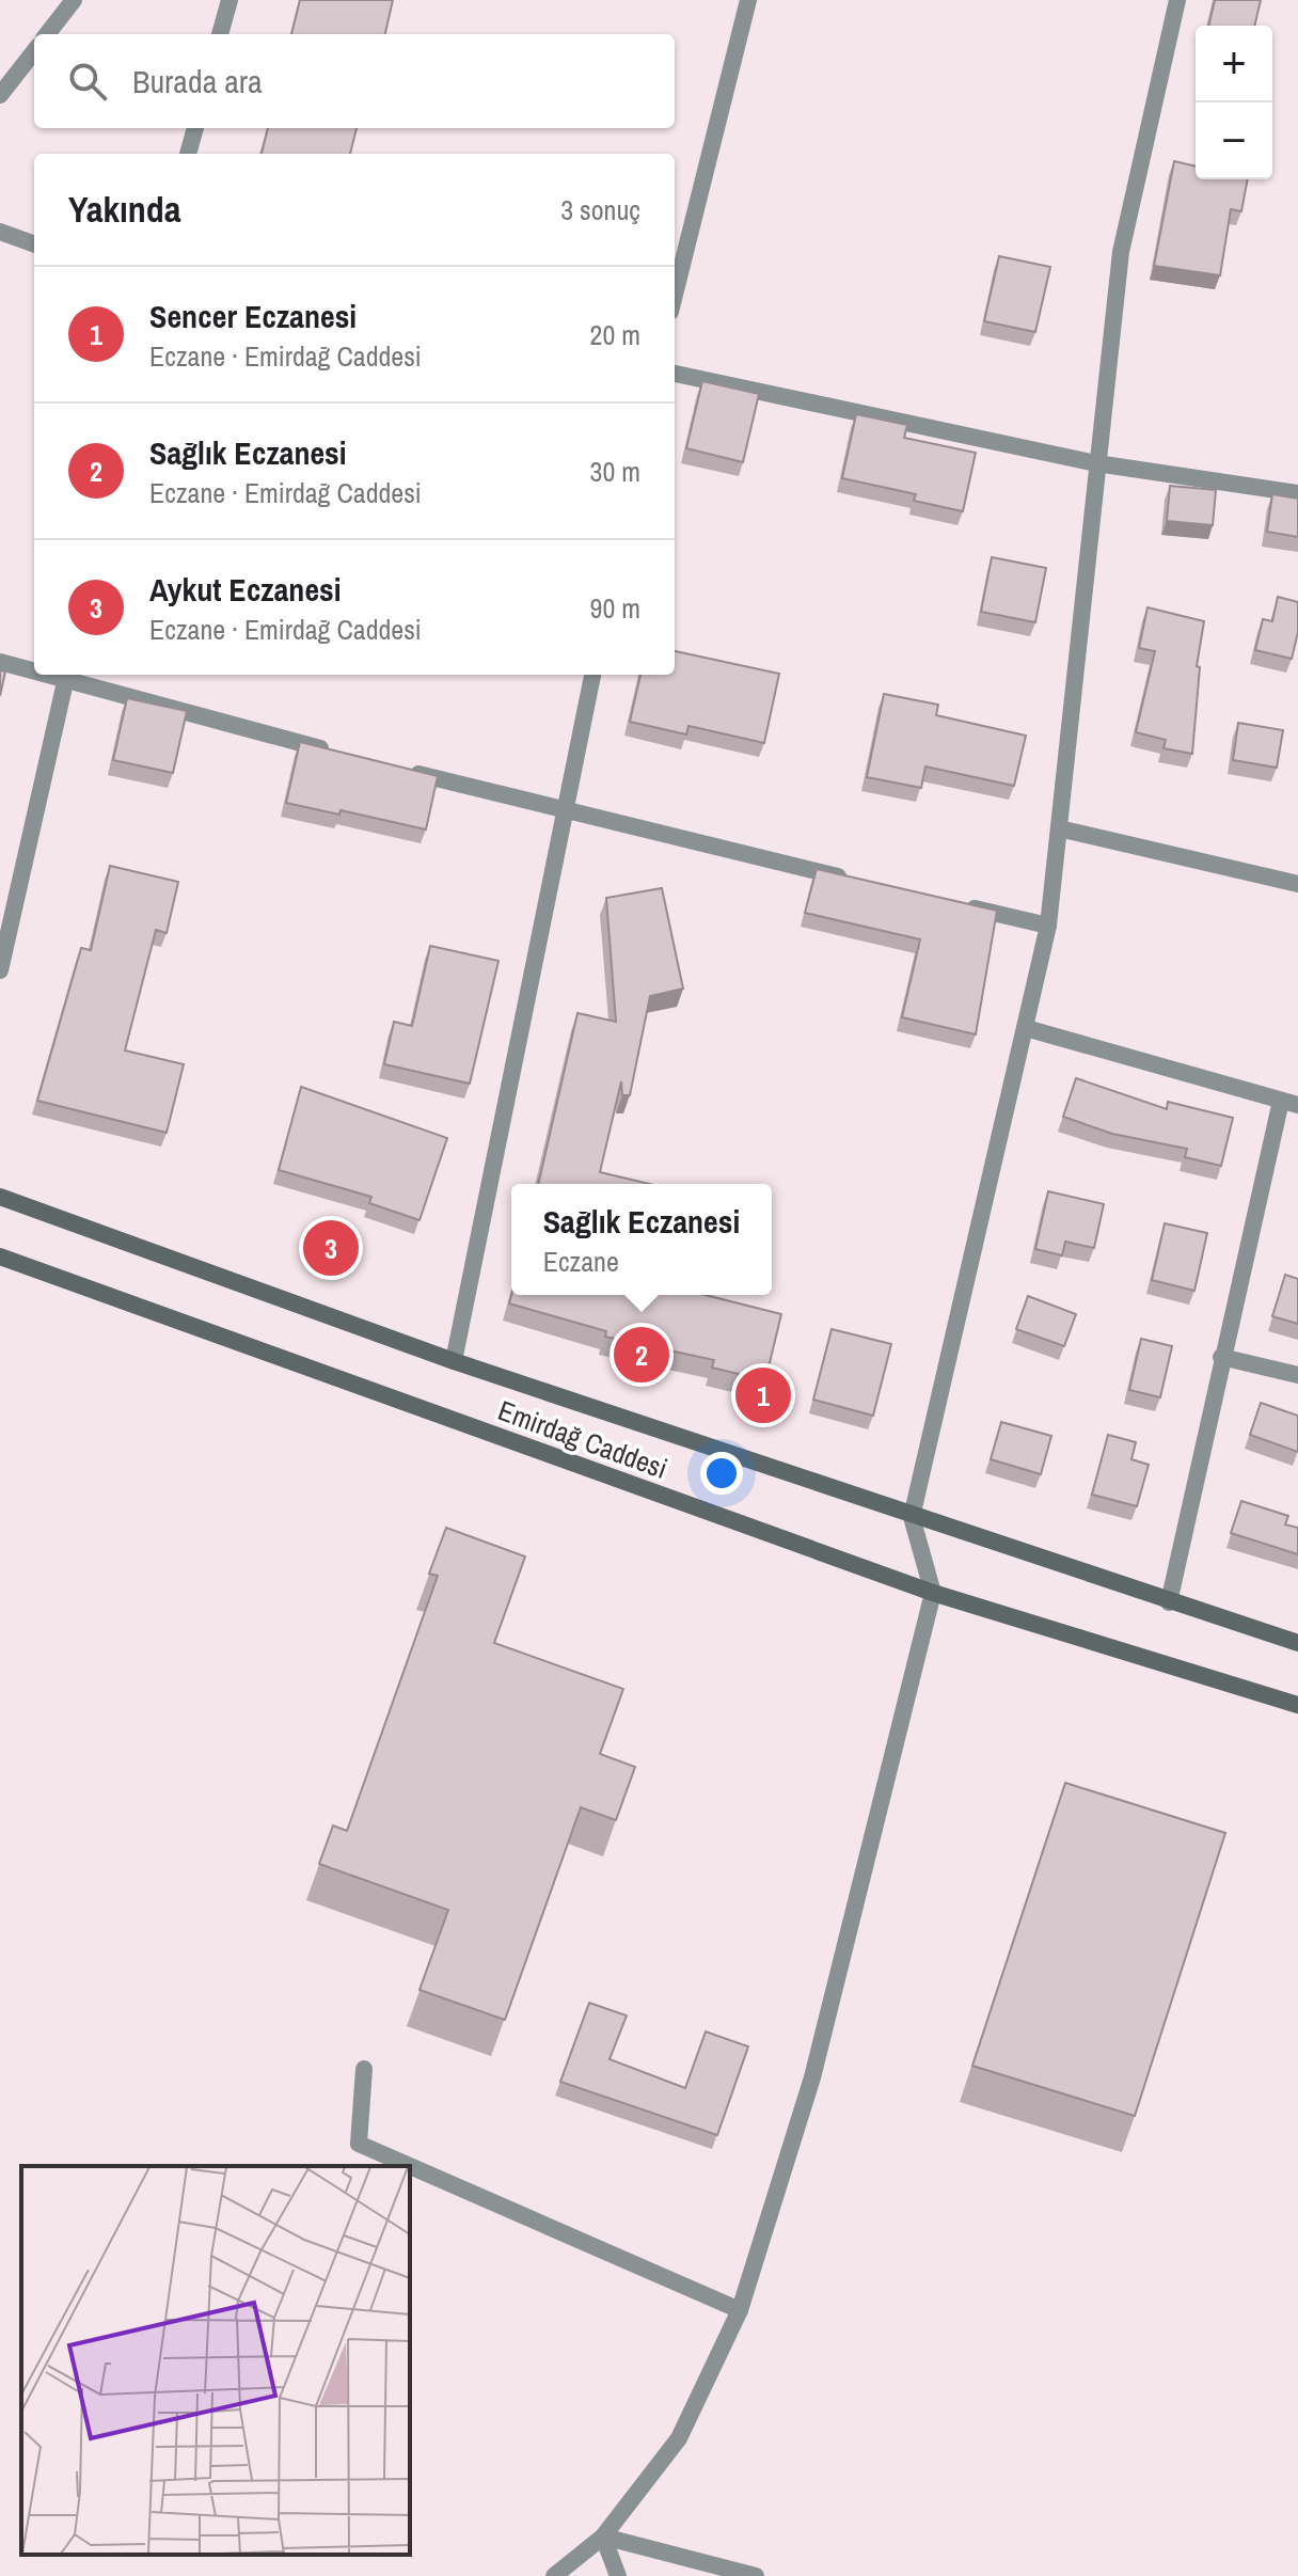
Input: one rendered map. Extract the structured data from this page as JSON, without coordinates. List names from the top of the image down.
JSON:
{
  "streets": {
    "main road": ["Emirdağ Caddesi"]
  },
  "page": {
    "map_buttons": ["+", "−"],
    "search": "Burada ara",
    "heading": ["Yakında", "3 sonuç"],
    "list": [
      {
        "mark": "1",
        "name": "Sencer Eczanesi",
        "note": "Eczane · Emirdağ Caddesi",
        "value": "20 m"
      },
      {
        "mark": "2",
        "name": "Sağlık Eczanesi",
        "note": "Eczane · Emirdağ Caddesi",
        "value": "30 m"
      },
      {
        "mark": "3",
        "name": "Aykut Eczanesi",
        "note": "Eczane · Emirdağ Caddesi",
        "value": "90 m"
      }
    ],
    "popup": ["Sağlık Eczanesi", "Eczane"],
    "pins": ["3", "2", "1"]
  }
}
